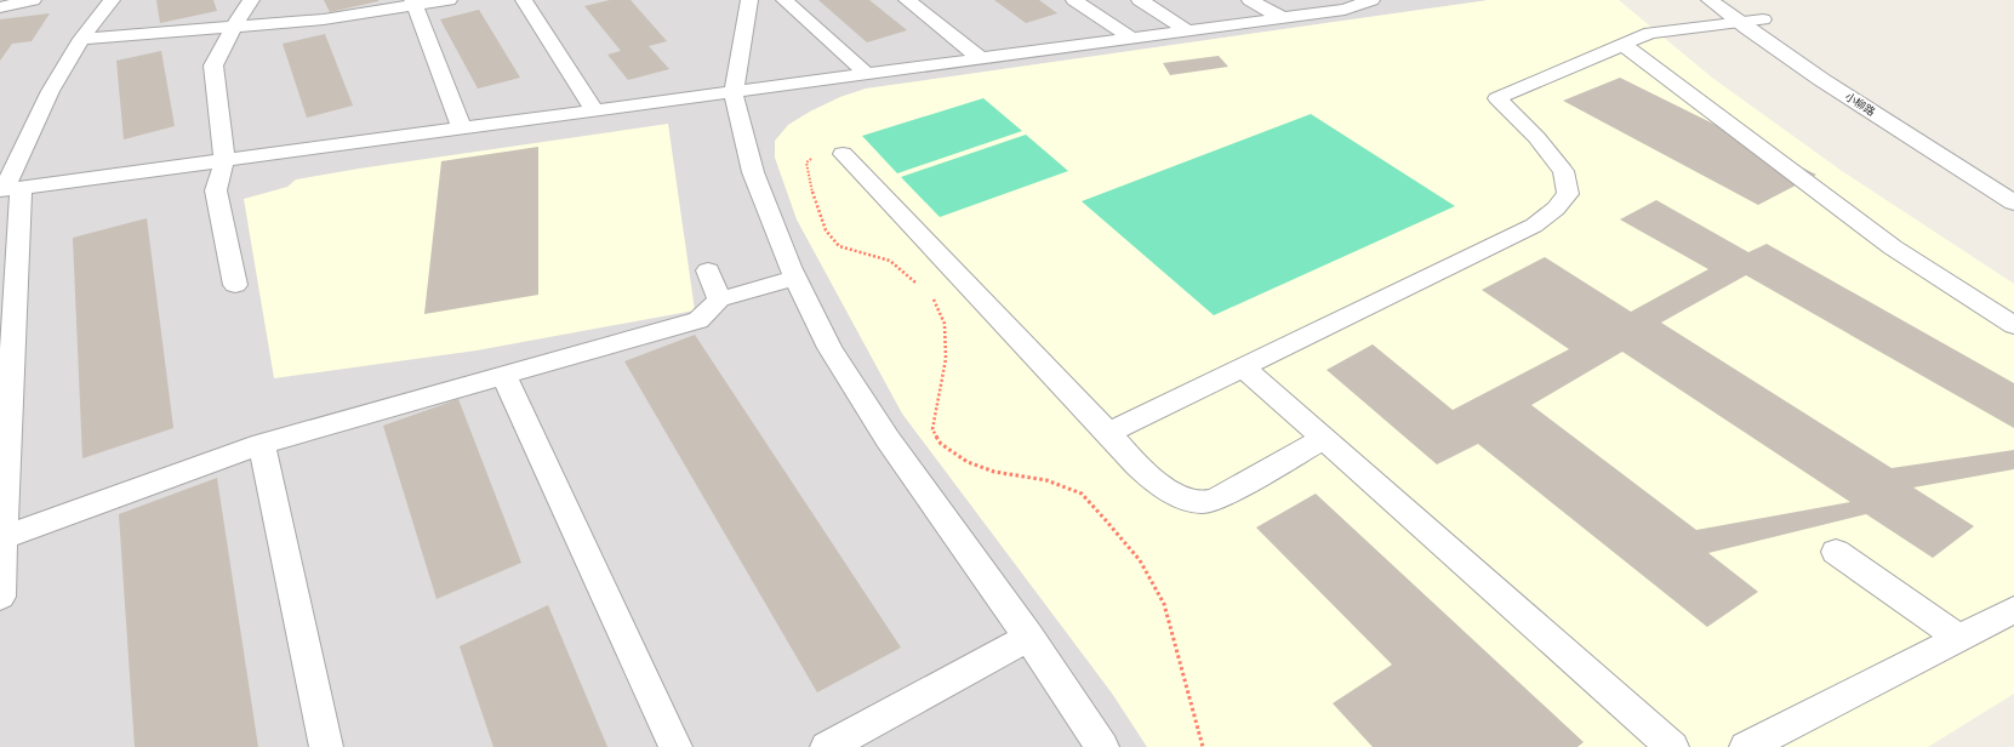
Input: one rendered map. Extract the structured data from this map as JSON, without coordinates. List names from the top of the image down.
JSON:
{
  "streets": {
    "street": ["小柳路"]
  }
}
